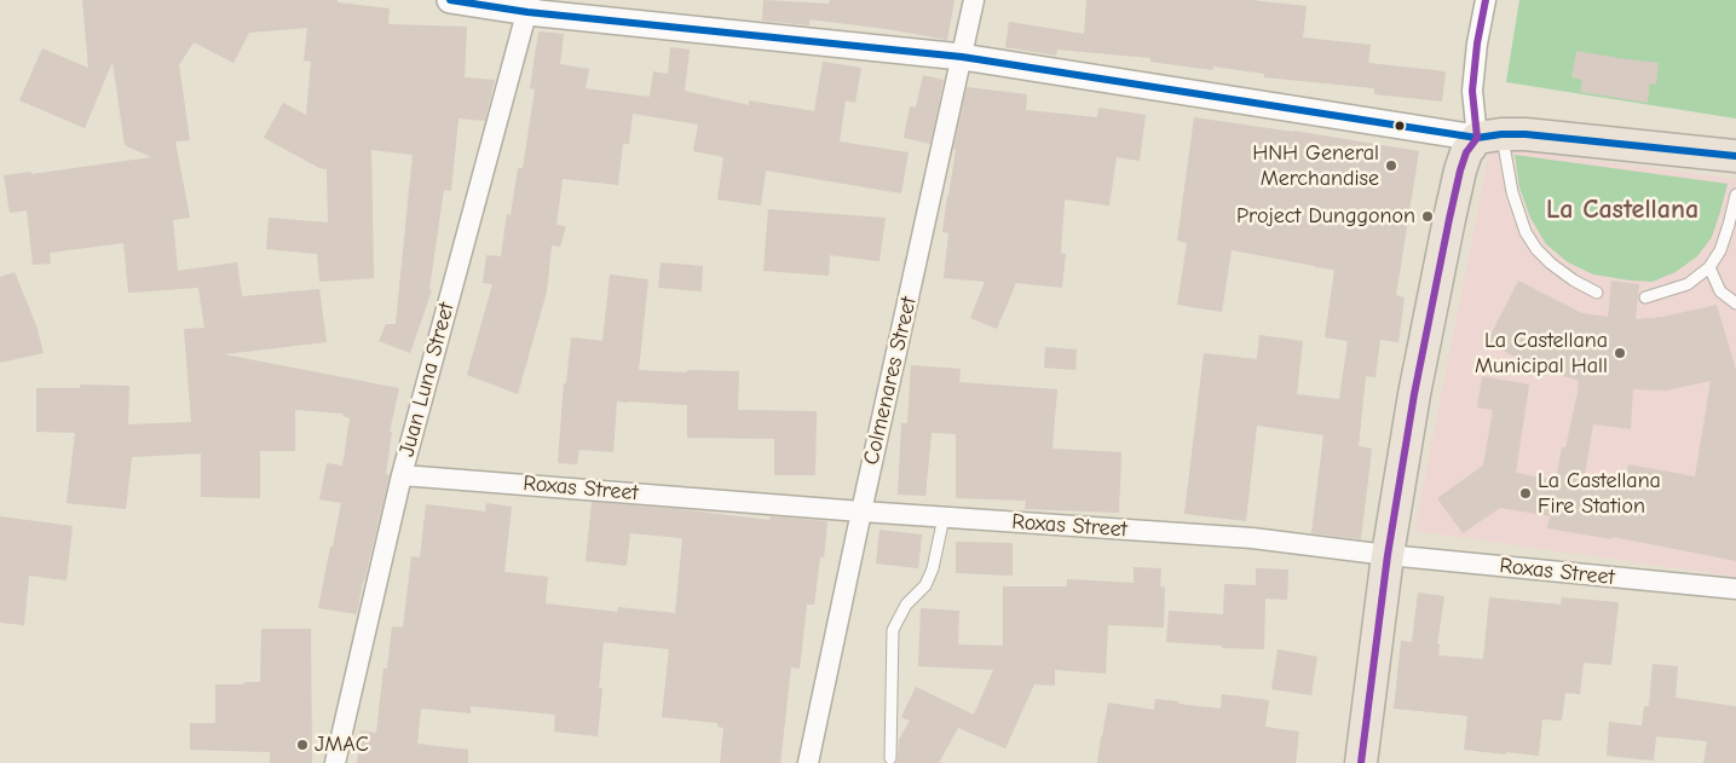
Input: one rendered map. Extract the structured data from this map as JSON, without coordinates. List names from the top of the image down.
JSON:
{
  "streets": {
    "street": ["Juan Luna Street", "Colmenares Street", "Roxas Street"]
  },
  "crossings": [
    ["Juan Luna Street", "Roxas Street"],
    ["Colmenares Street", "Roxas Street"]
  ],
  "districts": ["La Castellana"],
  "places": [
    "HNH General Merchandise",
    "Project Dunggonon",
    "La Castellana Municipal Hall",
    "La Castellana Fire Station",
    "JMAC"
  ]
}
